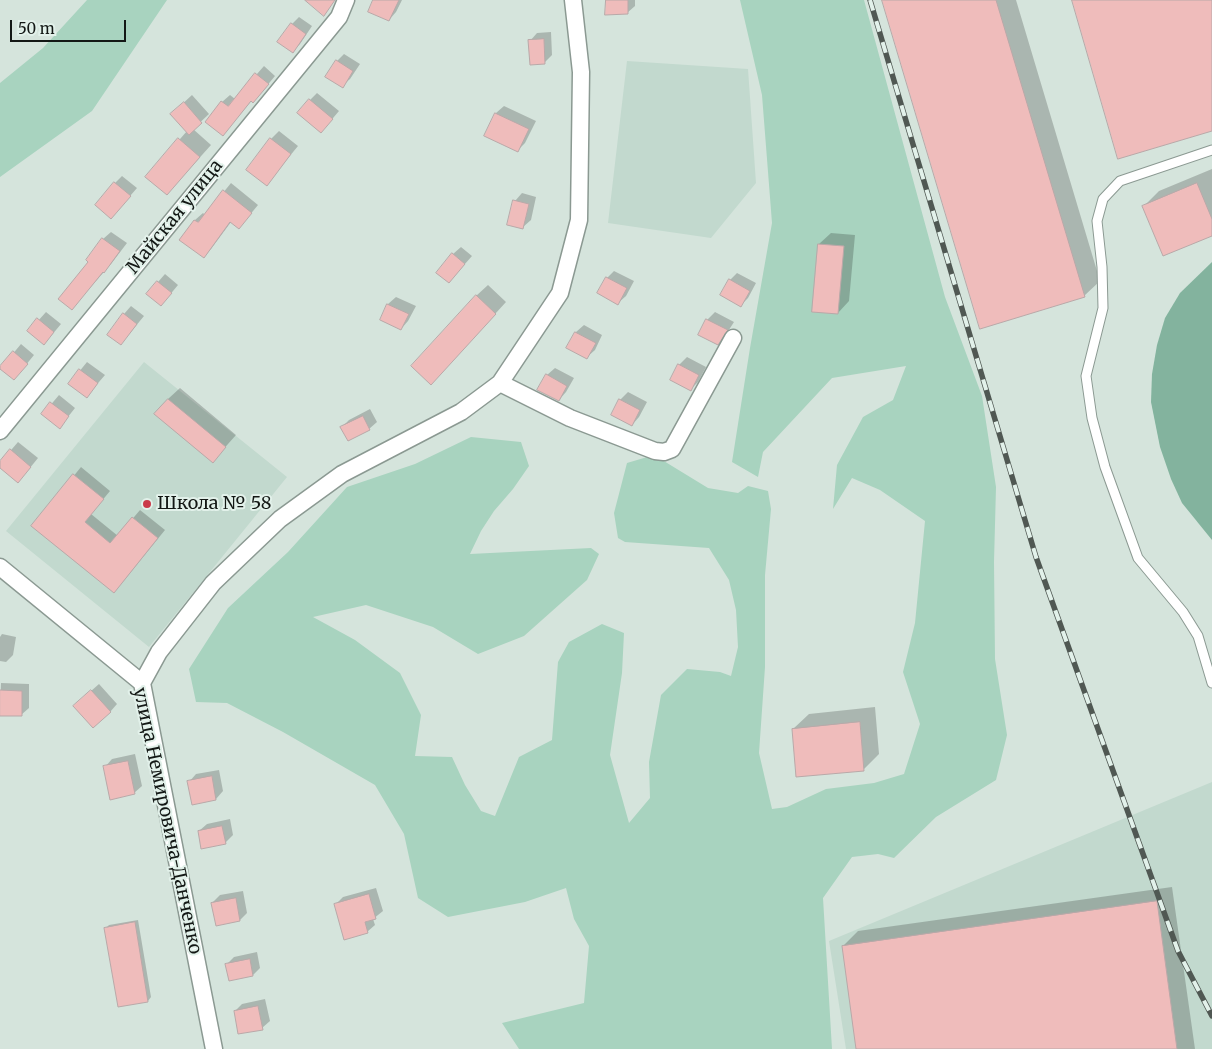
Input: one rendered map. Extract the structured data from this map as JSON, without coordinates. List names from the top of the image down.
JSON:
{
  "streets": {
    "street": ["Майская улица", "улица Немировича-Данченко"]
  },
  "places": ["Школа № 58"],
  "scale_bar": "50 m"
}
